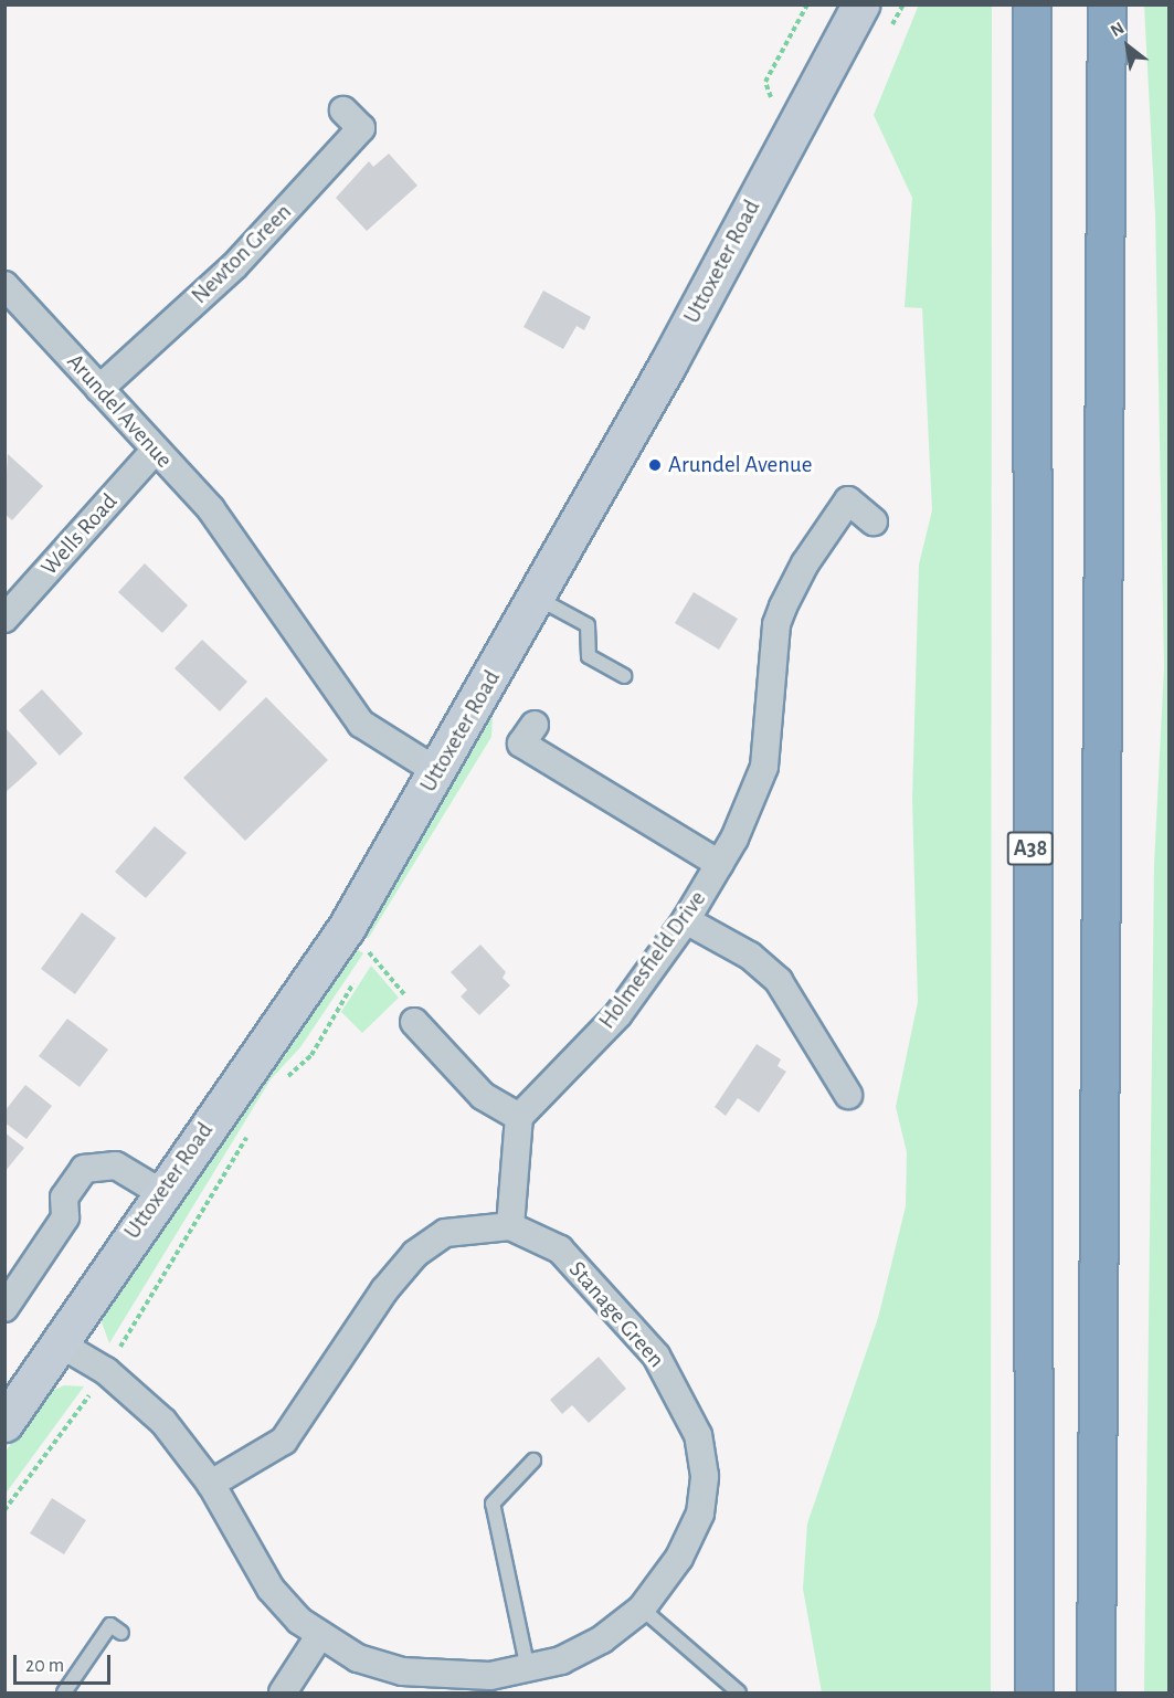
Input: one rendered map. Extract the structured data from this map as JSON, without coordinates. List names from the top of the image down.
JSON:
{
  "streets": {
    "highway": ["A38"],
    "main road": ["Uttoxeter Road"],
    "street": [
      "Newton Green",
      "Arundel Avenue",
      "Wells Road",
      "Holmesfield Drive",
      "Stanage Green"
    ]
  },
  "crossings": [
    ["Newton Green", "Arundel Avenue"],
    ["Uttoxeter Road", "Arundel Avenue"],
    ["Uttoxeter Road", "Stanage Green"],
    ["Arundel Avenue", "Wells Road"]
  ],
  "places": ["Arundel Avenue"],
  "scale_bar": "20 m",
  "north": "top left"
}
